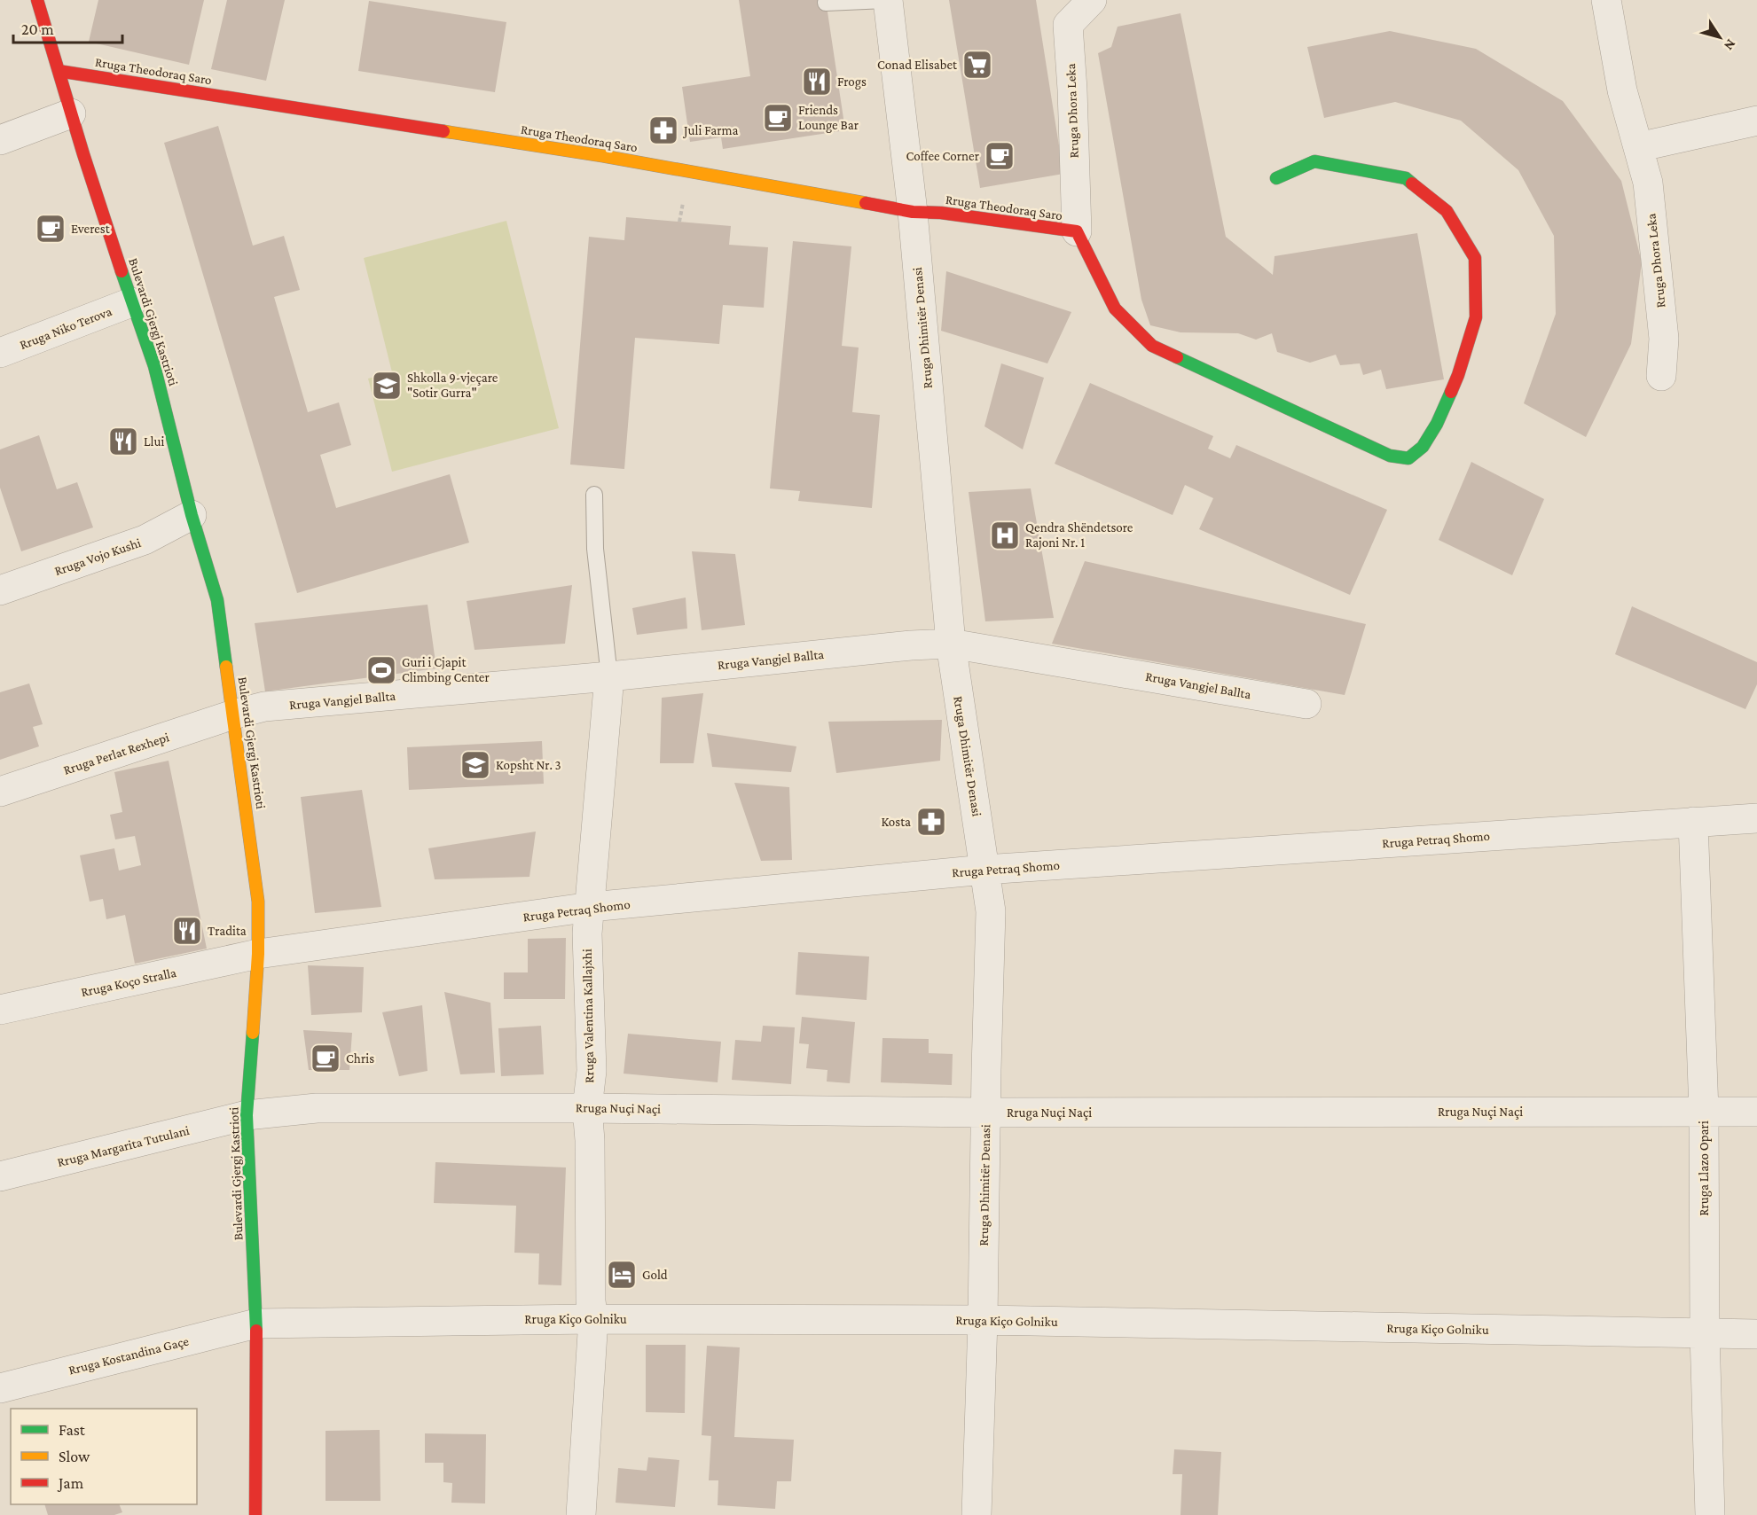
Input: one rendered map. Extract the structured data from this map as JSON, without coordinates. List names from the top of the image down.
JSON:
{
  "streets": {
    "street": [
      "Rruga Theodoraq Saro",
      "Rruga Dhora Leka",
      "Bulevardi Gjergj Kastrioti",
      "Rruga Niko Terova",
      "Rruga Dhimitër Denasi",
      "Rruga Vojo Kushi",
      "Rruga Vangjel Ballta",
      "Rruga Perlat Rexhepi",
      "Rruga Petraq Shomo",
      "Rruga Koço Stralla",
      "Rruga Valentina Kallajxhi",
      "Rruga Nuçi Naçi",
      "Rruga Margarita Tutulani",
      "Rruga Llazo Opari",
      "Rruga Kiço Golniku",
      "Rruga Kostandina Gaçe"
    ]
  },
  "crossings": [
    ["Rruga Theodoraq Saro", "Rruga Dhora Leka"],
    ["Rruga Theodoraq Saro", "Bulevardi Gjergj Kastrioti"],
    ["Rruga Theodoraq Saro", "Rruga Dhimitër Denasi"],
    ["Bulevardi Gjergj Kastrioti", "Rruga Niko Terova"],
    ["Bulevardi Gjergj Kastrioti", "Rruga Vojo Kushi"],
    ["Bulevardi Gjergj Kastrioti", "Rruga Vangjel Ballta"],
    ["Bulevardi Gjergj Kastrioti", "Rruga Perlat Rexhepi"],
    ["Bulevardi Gjergj Kastrioti", "Rruga Petraq Shomo"],
    ["Bulevardi Gjergj Kastrioti", "Rruga Koço Stralla"],
    ["Bulevardi Gjergj Kastrioti", "Rruga Nuçi Naçi"],
    ["Bulevardi Gjergj Kastrioti", "Rruga Margarita Tutulani"],
    ["Bulevardi Gjergj Kastrioti", "Rruga Kiço Golniku"],
    ["Bulevardi Gjergj Kastrioti", "Rruga Kostandina Gaçe"],
    ["Rruga Dhimitër Denasi", "Rruga Vangjel Ballta"],
    ["Rruga Dhimitër Denasi", "Rruga Petraq Shomo"],
    ["Rruga Dhimitër Denasi", "Rruga Nuçi Naçi"],
    ["Rruga Dhimitër Denasi", "Rruga Kiço Golniku"],
    ["Rruga Vangjel Ballta", "Rruga Perlat Rexhepi"],
    ["Rruga Vangjel Ballta", "Rruga Valentina Kallajxhi"],
    ["Rruga Petraq Shomo", "Rruga Koço Stralla"],
    ["Rruga Petraq Shomo", "Rruga Valentina Kallajxhi"],
    ["Rruga Petraq Shomo", "Rruga Llazo Opari"],
    ["Rruga Valentina Kallajxhi", "Rruga Nuçi Naçi"],
    ["Rruga Valentina Kallajxhi", "Rruga Kiço Golniku"],
    ["Rruga Nuçi Naçi", "Rruga Margarita Tutulani"],
    ["Rruga Nuçi Naçi", "Rruga Llazo Opari"],
    ["Rruga Llazo Opari", "Rruga Kiço Golniku"],
    ["Rruga Kiço Golniku", "Rruga Kostandina Gaçe"]
  ],
  "places": {
    "supermarket": ["Conad Elisabet"],
    "restaurant": ["Frogs", "Llui", "Tradita"],
    "cafe": [
      "Friends Lounge Bar",
      "Coffee Corner",
      "Everest",
      "Chris"
    ],
    "pharmacy": ["Juli Farma", "Kosta"],
    "school or university": ["Shkolla 9-vjeçare \"Sotir Gurra\"", "Kopsht Nr. 3"],
    "hospital": ["Qendra Shëndetsore Rajoni Nr. 1"],
    "sports": ["Guri i Cjapit Climbing Center"],
    "hotel": ["Gold"]
  },
  "legend": ["Fast", "Slow", "Jam"],
  "scale_bar": "20 m",
  "north": "bottom right"
}
